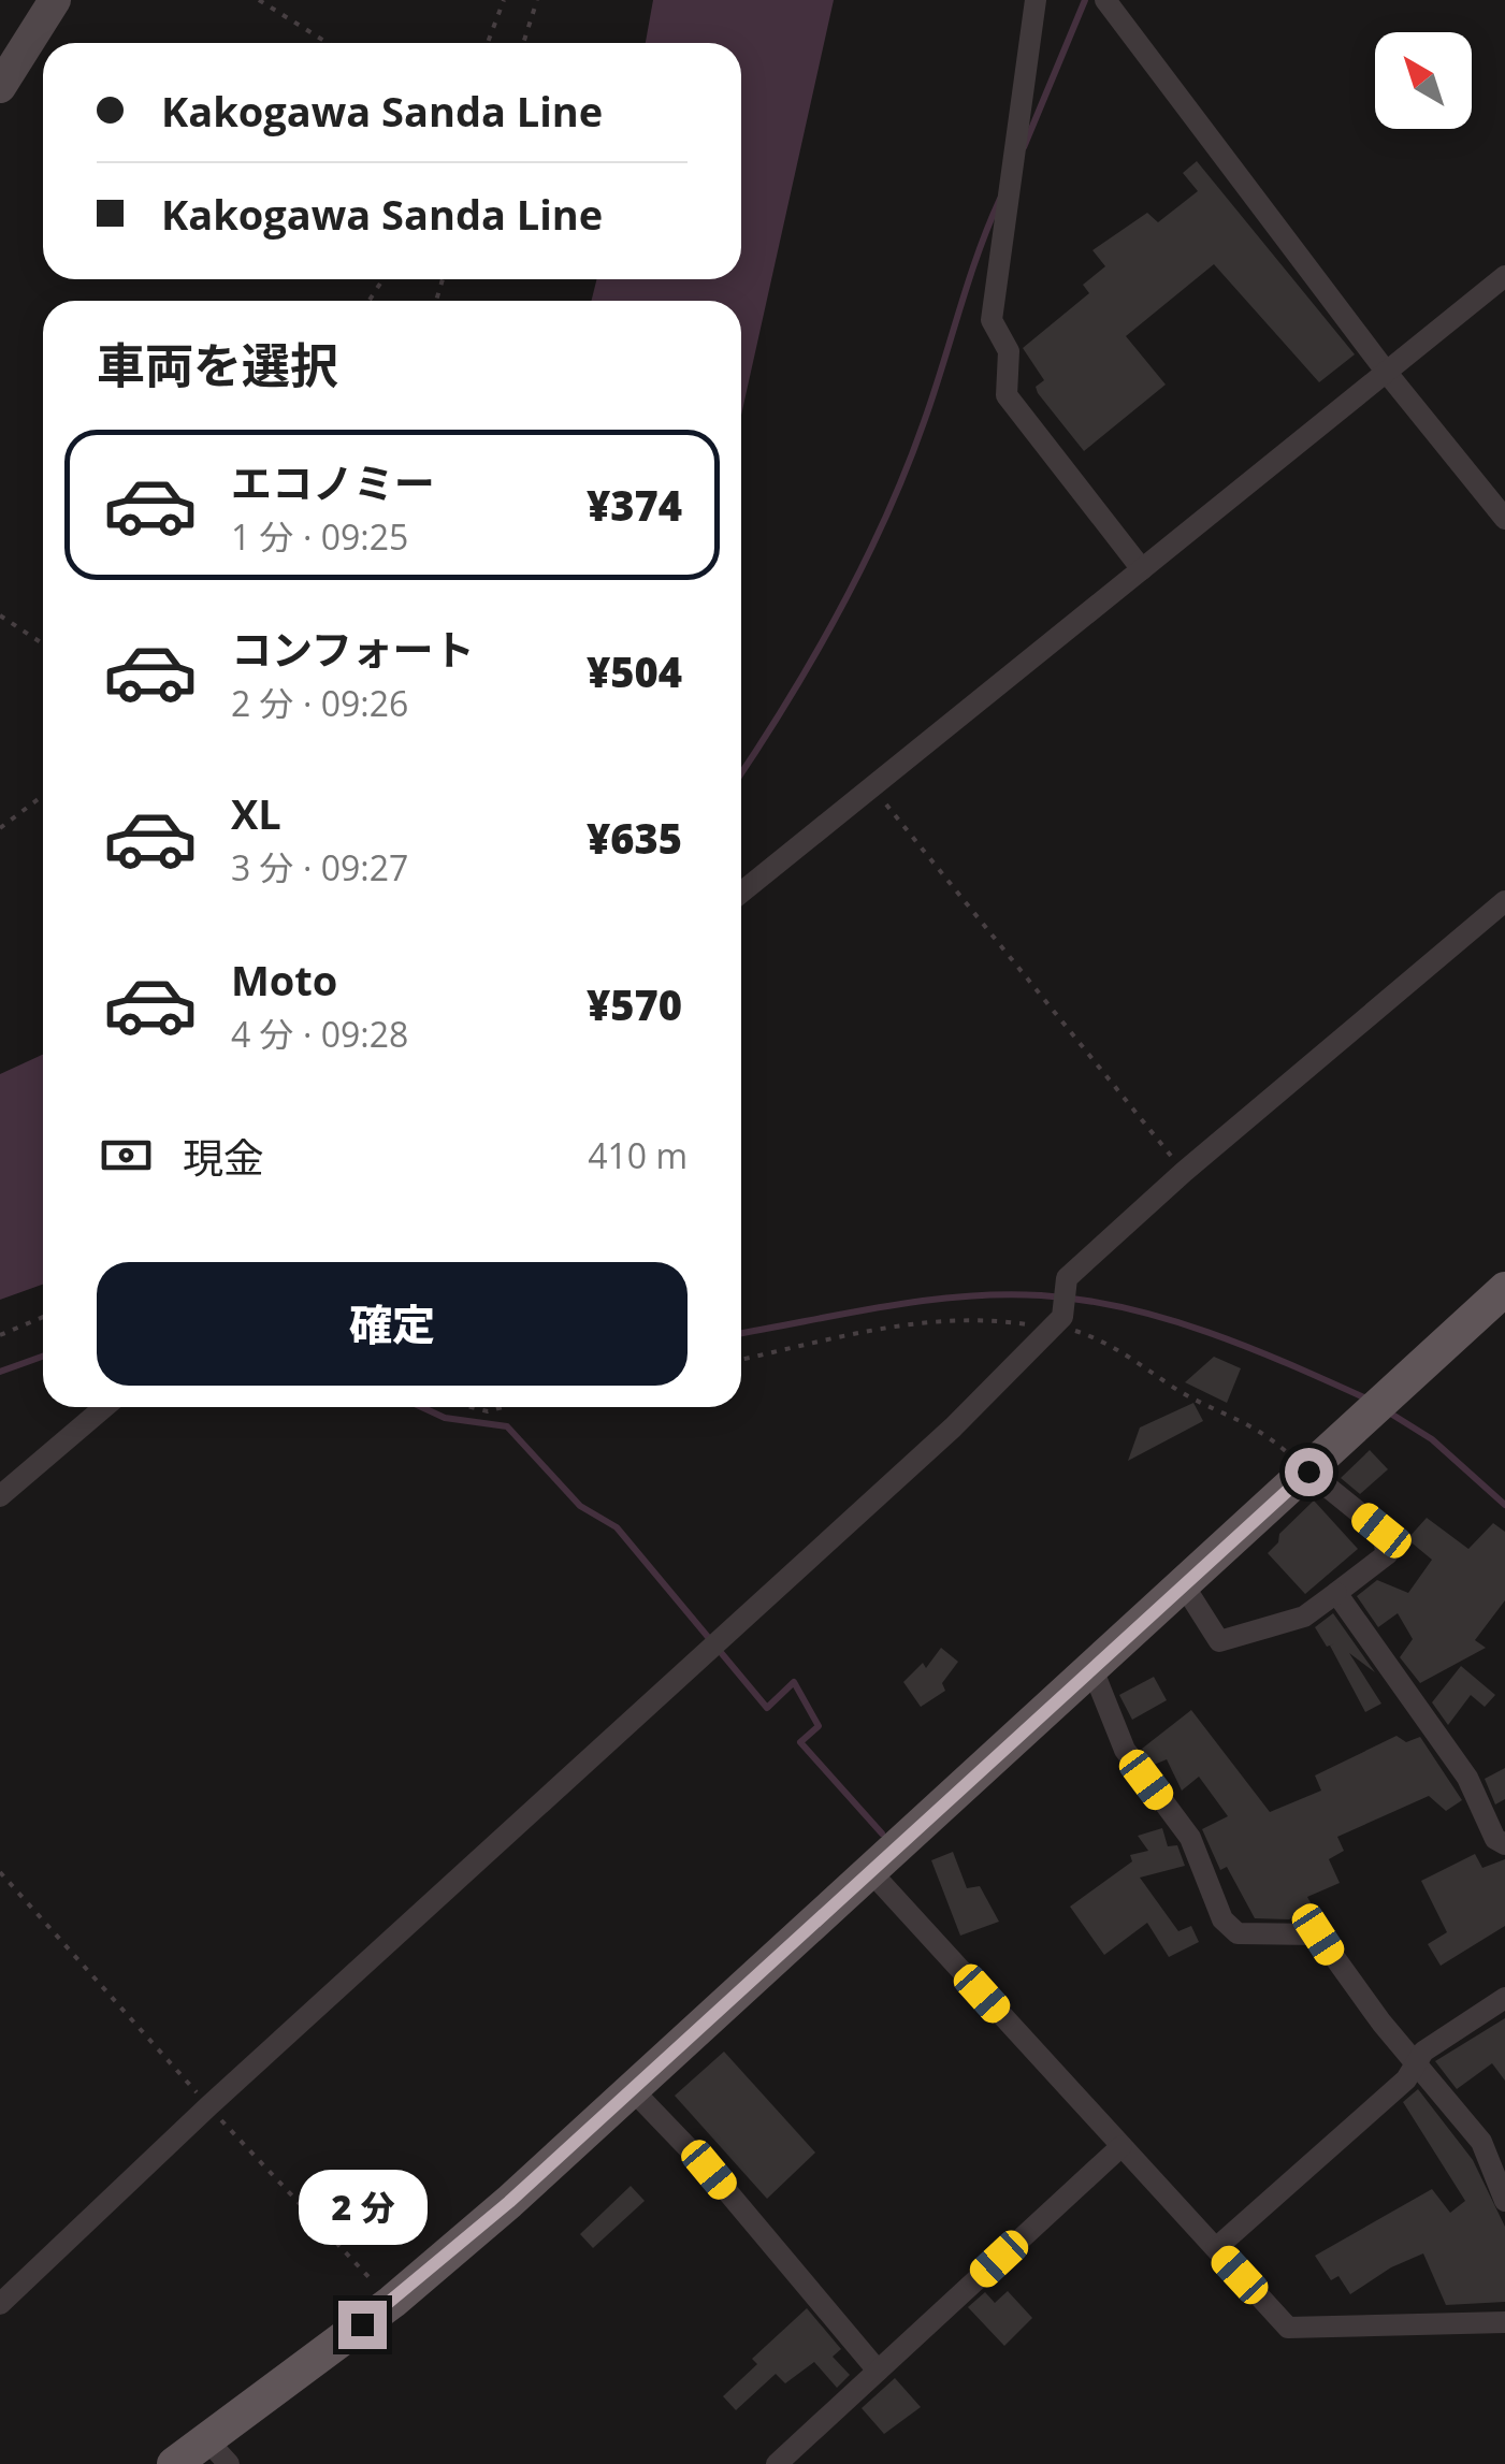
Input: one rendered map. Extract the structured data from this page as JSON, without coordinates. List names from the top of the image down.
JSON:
{
  "north": "top left",
  "page": {
    "banner": ["Kakogawa Sanda Line", "Kakogawa Sanda Line"],
    "heading": "車両を選択",
    "list": [
      {
        "name": "エコノミー",
        "note": "1 分 · 09:25",
        "value": "¥374"
      },
      {
        "name": "コンフォート",
        "note": "2 分 · 09:26",
        "value": "¥504"
      },
      {
        "name": "XL",
        "note": "3 分 · 09:27",
        "value": "¥635"
      },
      {
        "name": "Moto",
        "note": "4 分 · 09:28",
        "value": "¥570"
      }
    ],
    "pay": ["現金", "410 m"],
    "buttons": "確定",
    "bubble": "2 分"
  }
}
